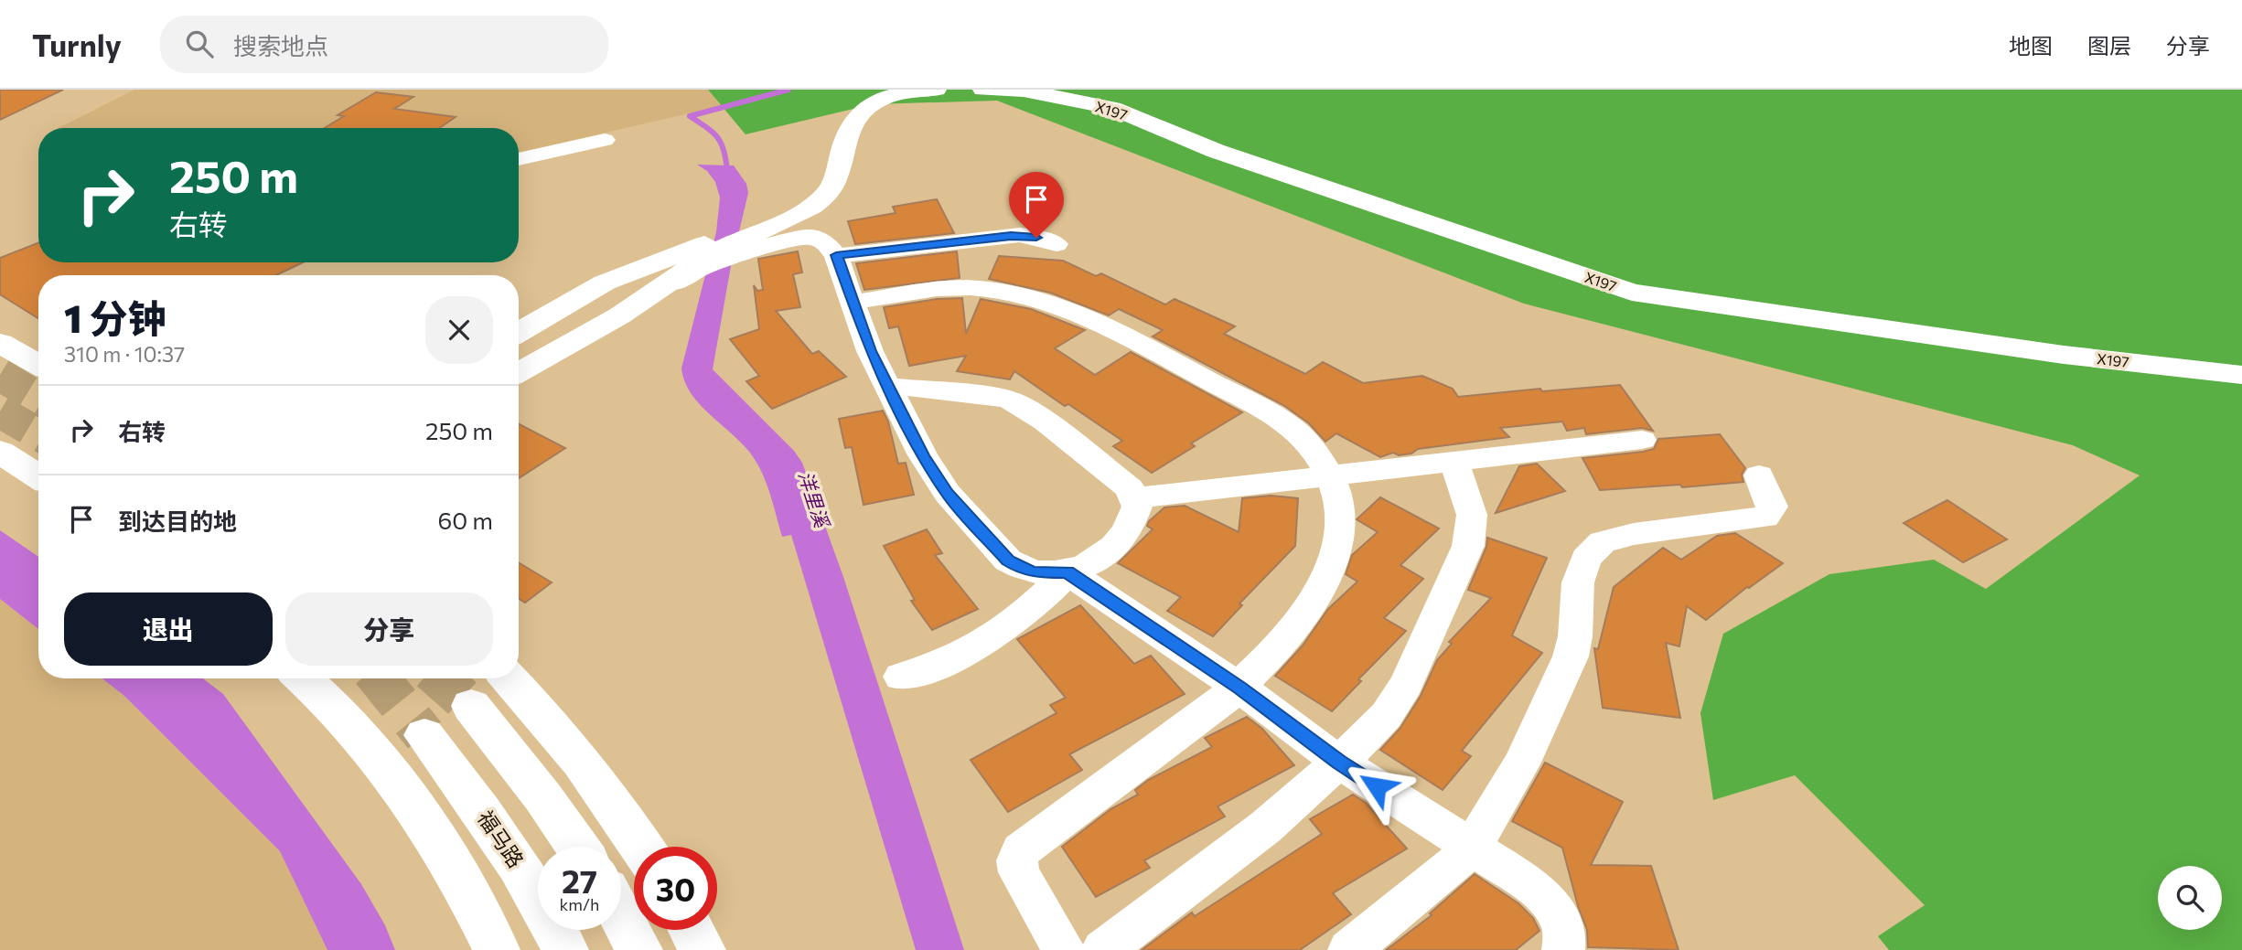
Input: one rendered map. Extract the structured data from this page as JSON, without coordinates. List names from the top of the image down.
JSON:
{
  "streets": {
    "main road": ["X197", "福马路"]
  },
  "water": ["洋里溪"],
  "page": {
    "header": "Turnly",
    "search": "搜索地点",
    "nav": ["地图", "图层", "分享"],
    "turn": ["250 m", "右转"],
    "heading": ["1 分钟", "310 m · 10:37"],
    "list": [
      {
        "name": "右转",
        "value": "250 m"
      },
      {
        "name": "到达目的地",
        "value": "60 m"
      }
    ],
    "buttons": ["退出", "分享"],
    "speed": "27 km/h",
    "limit": "30"
  }
}
